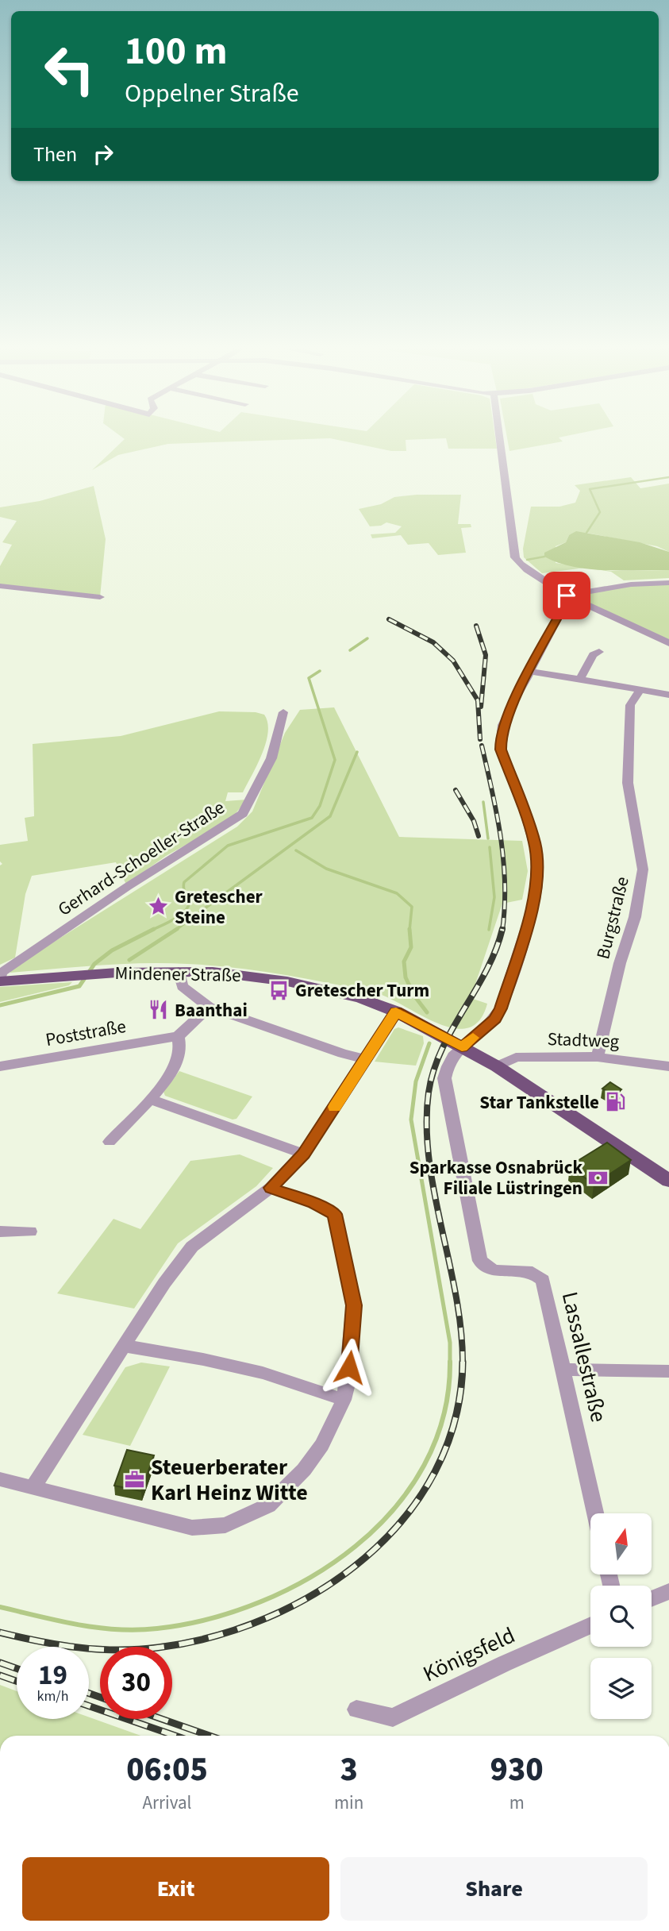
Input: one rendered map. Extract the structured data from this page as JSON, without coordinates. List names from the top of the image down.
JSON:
{
  "streets": {
    "main road": ["Mindener Straße"],
    "street": [
      "Gerhard-Schoeller-Straße",
      "Burgstraße",
      "Poststraße",
      "Stadtweg",
      "Lassallestraße",
      "Königsfeld"
    ]
  },
  "crossings": [
    ["Gerhard-Schoeller-Straße", "Mindener Straße"],
    ["Burgstraße", "Stadtweg"],
    ["Mindener Straße", "Stadtweg"],
    ["Mindener Straße", "Lassallestraße"]
  ],
  "places": {
    "place": ["Gretescher Steine"],
    "bus stop": ["Gretescher Turm"],
    "restaurant": ["Baanthai"],
    "fuel station": ["Star Tankstelle"],
    "bank": ["Sparkasse Osnabrück Filiale Lüstringen"],
    "office": ["Steuerberater Karl Heinz Witte"]
  },
  "north": "top",
  "page": {
    "turn": ["100 m", "Oppelner Straße"],
    "then": "Then",
    "speed": "19 km/h",
    "limit": "30",
    "eta": [
      "06:05",
      "Arrival",
      "3",
      "min",
      "930",
      "m"
    ],
    "buttons": ["Exit", "Share"]
  }
}
